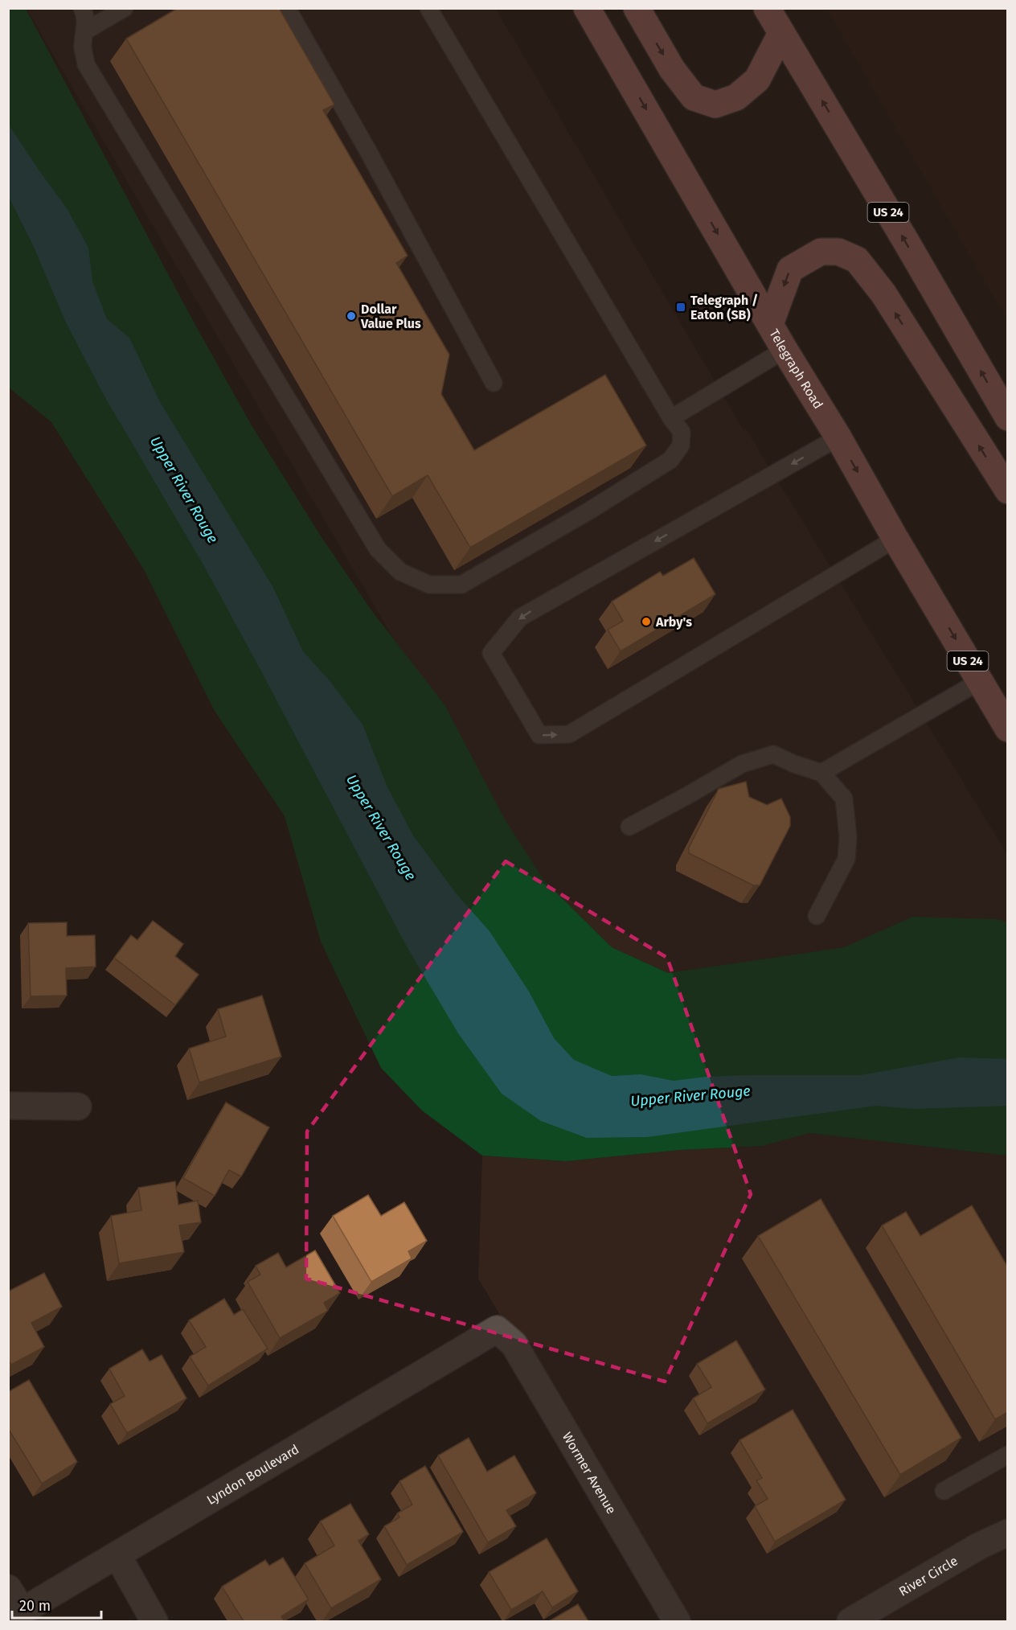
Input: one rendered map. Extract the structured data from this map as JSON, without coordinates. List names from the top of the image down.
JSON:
{
  "streets": {
    "main road": ["US 24", "Telegraph Road"],
    "street": ["Wormer Avenue", "Lyndon Boulevard", "River Circle"]
  },
  "crossings": [
    ["Wormer Avenue", "Lyndon Boulevard"]
  ],
  "water": ["Upper River Rouge"],
  "places": {
    "transit": ["Telegraph / Eaton (SB)"],
    "other": ["Dollar Value Plus", "Arby's"]
  },
  "scale_bar": "20 m"
}
